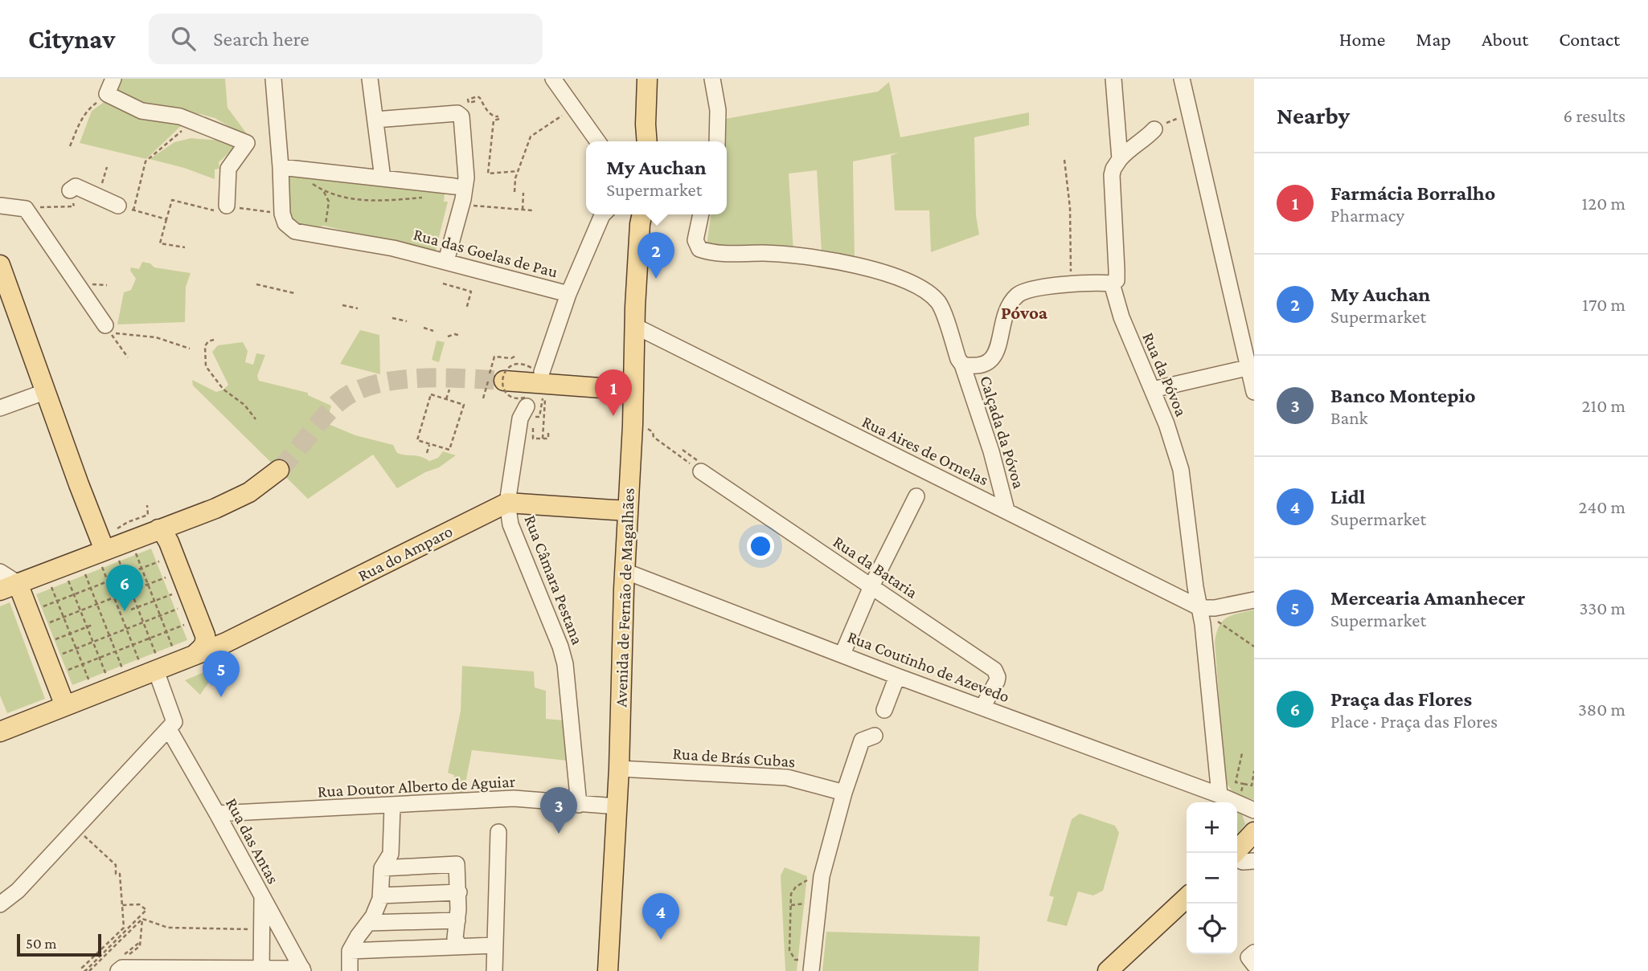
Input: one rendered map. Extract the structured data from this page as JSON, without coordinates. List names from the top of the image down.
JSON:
{
  "streets": {
    "main road": ["Rua do Amparo", "Avenida de Fernão de Magalhães"],
    "street": [
      "Rua das Goelas de Pau",
      "Rua da Póvoa",
      "Calçada da Póvoa",
      "Rua Aires de Ornelas",
      "Rua da Bataria",
      "Rua Câmara Pestana",
      "Rua Coutinho de Azevedo",
      "Rua de Brás Cubas",
      "Rua Doutor Alberto de Aguiar",
      "Rua das Antas"
    ]
  },
  "crossings": [
    ["Rua da Póvoa", "Rua Aires de Ornelas"],
    ["Rua da Póvoa", "Rua Coutinho de Azevedo"],
    ["Calçada da Póvoa", "Rua Aires de Ornelas"],
    ["Rua Aires de Ornelas", "Avenida de Fernão de Magalhães"],
    ["Rua do Amparo", "Rua Câmara Pestana"],
    ["Rua da Bataria", "Rua Coutinho de Azevedo"],
    ["Rua Câmara Pestana", "Rua Doutor Alberto de Aguiar"],
    ["Avenida de Fernão de Magalhães", "Rua Coutinho de Azevedo"],
    ["Avenida de Fernão de Magalhães", "Rua de Brás Cubas"],
    ["Avenida de Fernão de Magalhães", "Rua Doutor Alberto de Aguiar"],
    ["Rua Doutor Alberto de Aguiar", "Rua das Antas"]
  ],
  "districts": ["Póvoa"],
  "scale_bar": "50 m",
  "page": {
    "header": "Citynav",
    "search": "Search here",
    "nav": [
      "Home",
      "Map",
      "About",
      "Contact"
    ],
    "heading": ["Nearby", "6 results"],
    "popup": ["My Auchan", "Supermarket"],
    "list": [
      {
        "mark": "1",
        "name": "Farmácia Borralho",
        "note": "Pharmacy",
        "value": "120 m"
      },
      {
        "mark": "2",
        "name": "My Auchan",
        "note": "Supermarket",
        "value": "170 m"
      },
      {
        "mark": "3",
        "name": "Banco Montepio",
        "note": "Bank",
        "value": "210 m"
      },
      {
        "mark": "4",
        "name": "Lidl",
        "note": "Supermarket",
        "value": "240 m"
      },
      {
        "mark": "5",
        "name": "Mercearia Amanhecer",
        "note": "Supermarket",
        "value": "330 m"
      },
      {
        "mark": "6",
        "name": "Praça das Flores",
        "note": "Place · Praça das Flores",
        "value": "380 m"
      }
    ],
    "pins": [
      "2",
      "1",
      "6",
      "5",
      "3",
      "4"
    ],
    "map_buttons": ["+", "−"],
    "scale": "50 m"
  }
}
